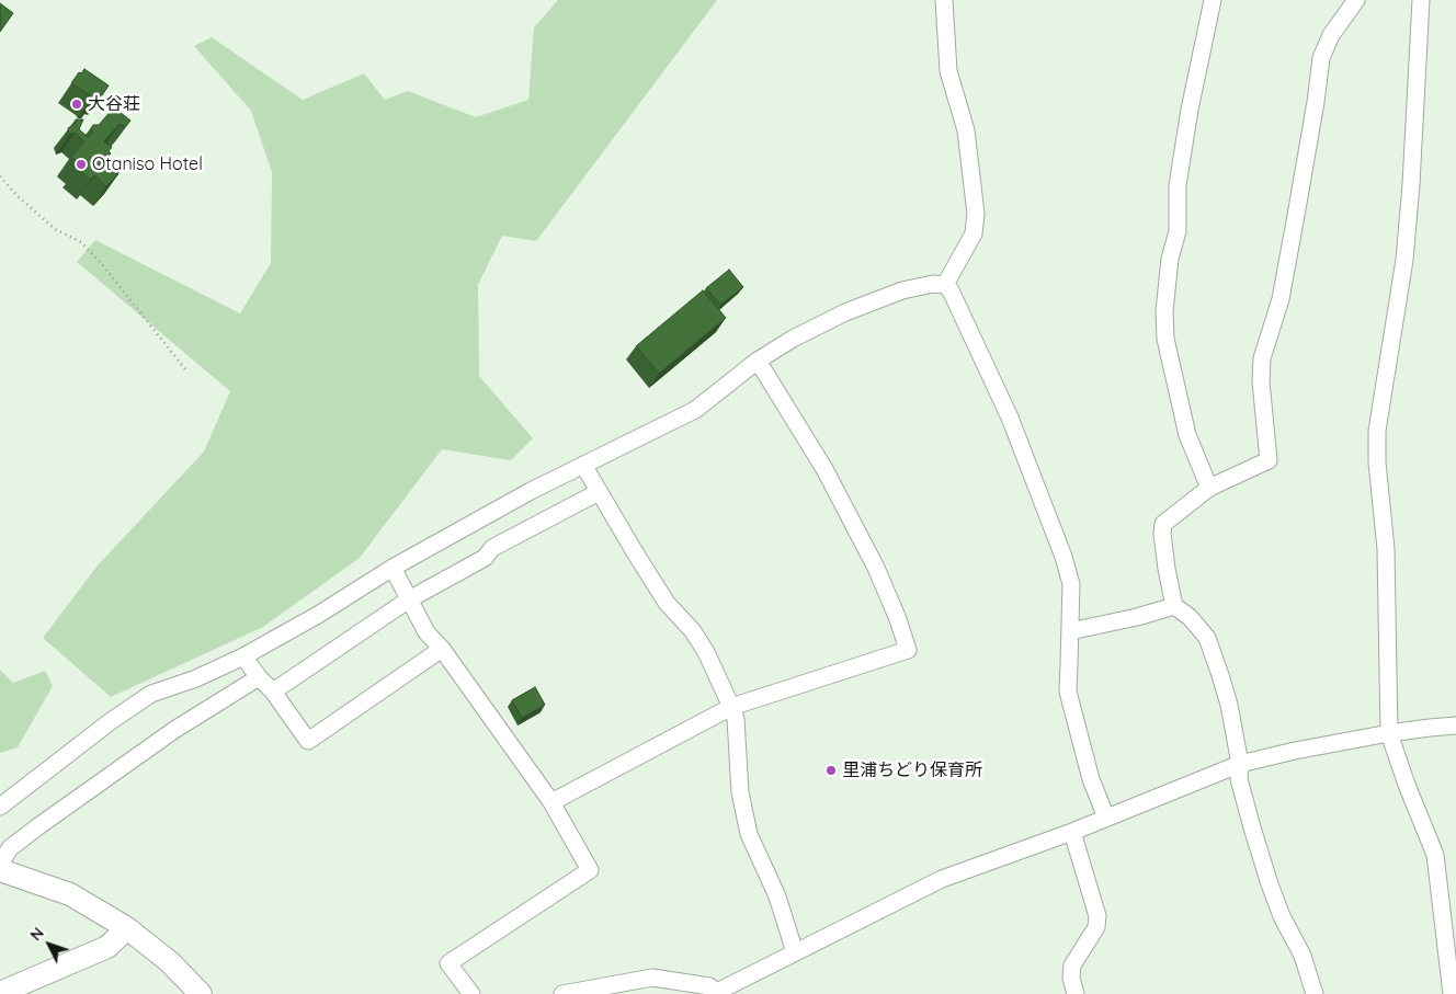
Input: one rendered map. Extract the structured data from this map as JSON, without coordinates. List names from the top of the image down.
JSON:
{
  "places": ["大谷荘", "Otaniso Hotel", "里浦ちどり保育所"],
  "north": "top left"
}
